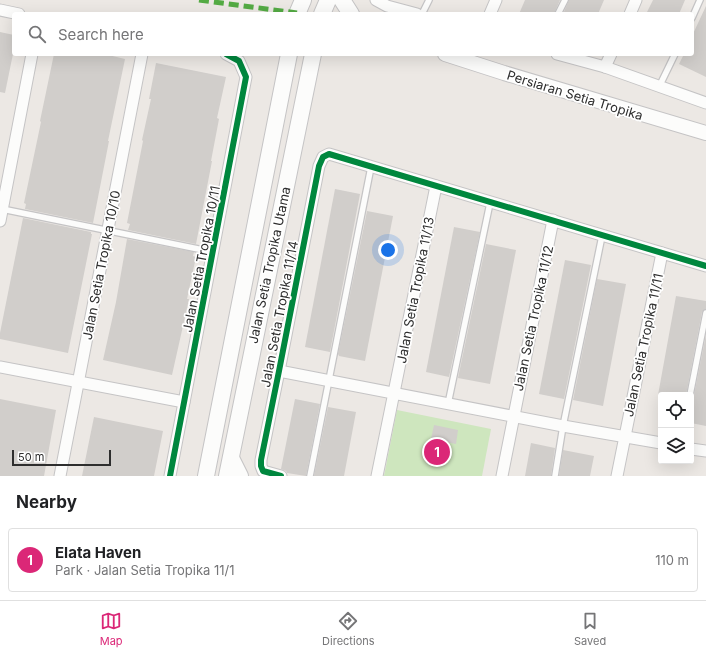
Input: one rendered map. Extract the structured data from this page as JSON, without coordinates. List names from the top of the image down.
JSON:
{
  "streets": {
    "main road": ["Jalan Setia Tropika Utama"],
    "street": [
      "Persiaran Setia Tropika",
      "Jalan Setia Tropika 10/11",
      "Jalan Setia Tropika 10/10",
      "Jalan Setia Tropika 11/13",
      "Jalan Setia Tropika 11/14",
      "Jalan Setia Tropika 11/12",
      "Jalan Setia Tropika 11/11"
    ]
  },
  "scale_bar": "50 m",
  "page": {
    "search": "Search here",
    "pins": "1",
    "scale": "50 m",
    "heading": "Nearby",
    "list": [
      {
        "mark": "1",
        "name": "Elata Haven",
        "note": "Park · Jalan Setia Tropika 11/1",
        "value": "110 m"
      }
    ],
    "nav": ["Map", "Directions", "Saved"]
  }
}
